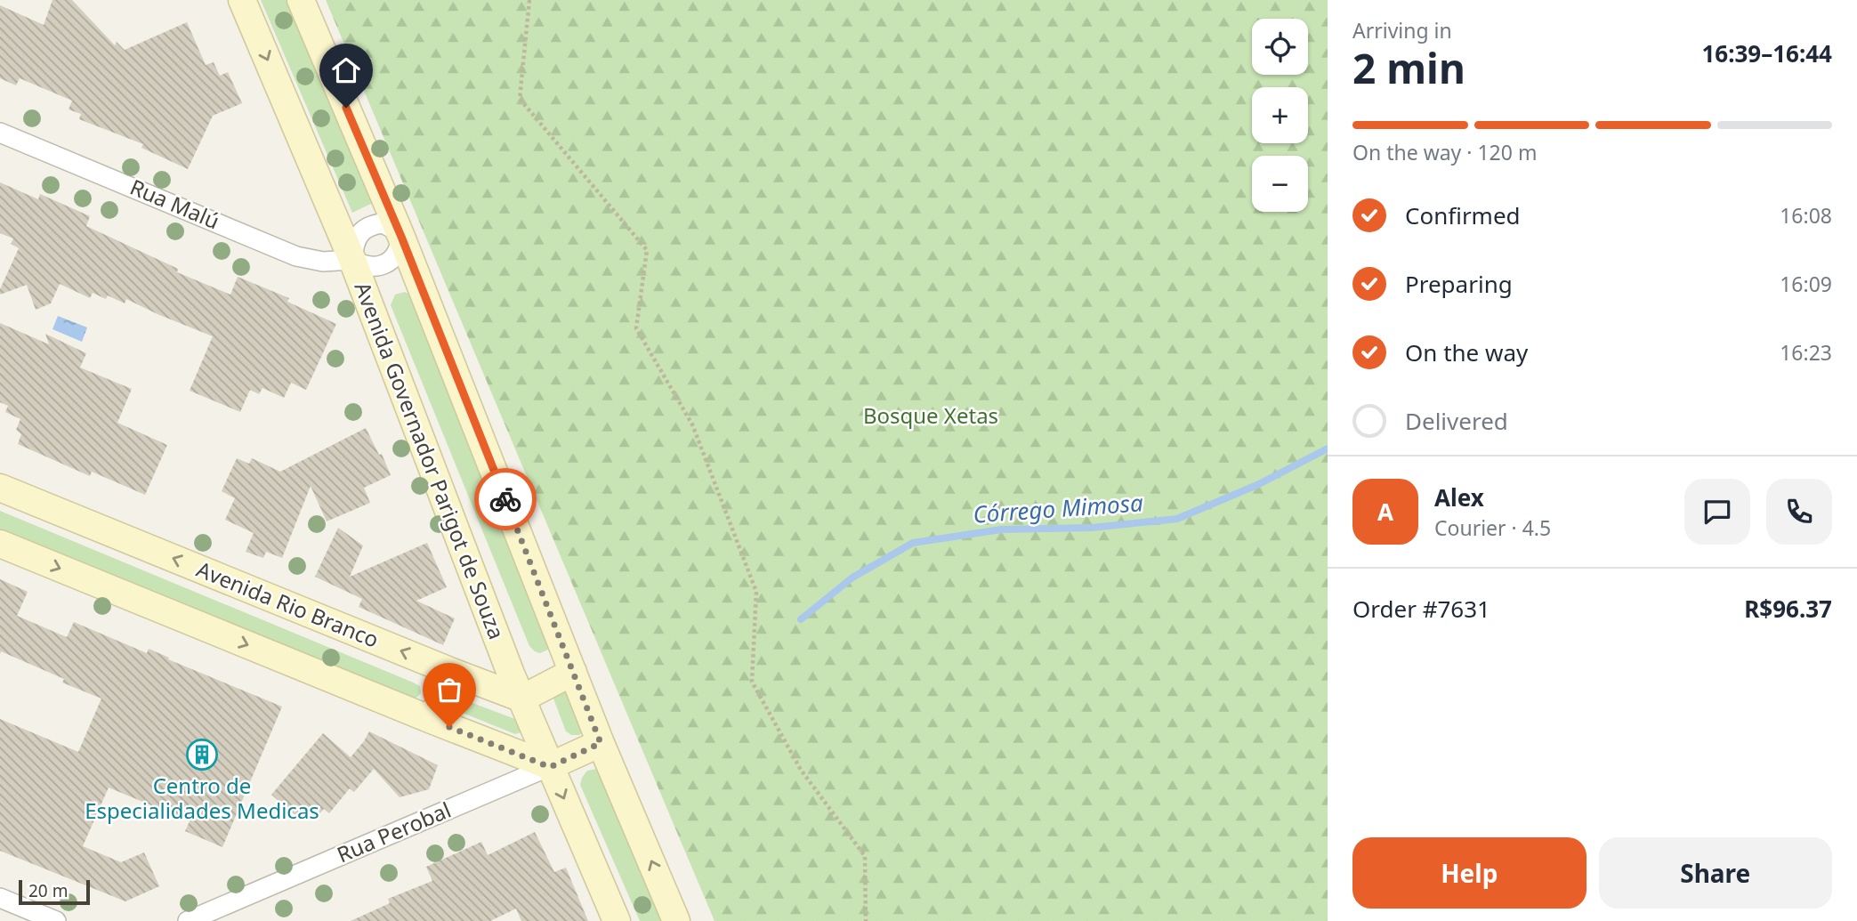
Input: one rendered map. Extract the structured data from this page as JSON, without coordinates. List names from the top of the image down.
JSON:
{
  "streets": {
    "street": [
      "Rua Malú",
      "Avenida Governador Parigot de Souza",
      "Avenida Rio Branco",
      "Rua Perobal"
    ]
  },
  "crossings": [
    ["Rua Malú", "Avenida Governador Parigot de Souza"],
    ["Avenida Governador Parigot de Souza", "Avenida Rio Branco"],
    ["Avenida Governador Parigot de Souza", "Rua Perobal"]
  ],
  "water": ["Córrego Mimosa"],
  "parks": ["Bosque Xetas"],
  "places": {
    "building": ["Centro de Especialidades Medicas"]
  },
  "scale_bar": "20 m",
  "page": {
    "heading": ["2 min", "Arriving in", "16:39–16:44"],
    "panel": [
      "Alex",
      "Courier · 4.5",
      "Order #7631",
      "R$96.37"
    ],
    "map_buttons": ["+", "−"],
    "bar": "On the way · 120 m",
    "list": [
      ["Confirmed", "16:08"],
      ["Preparing", "16:09"],
      ["On the way", "16:23"],
      "Delivered"
    ],
    "round": "A",
    "buttons": ["Help", "Share"],
    "scale": "20 m"
  }
}
